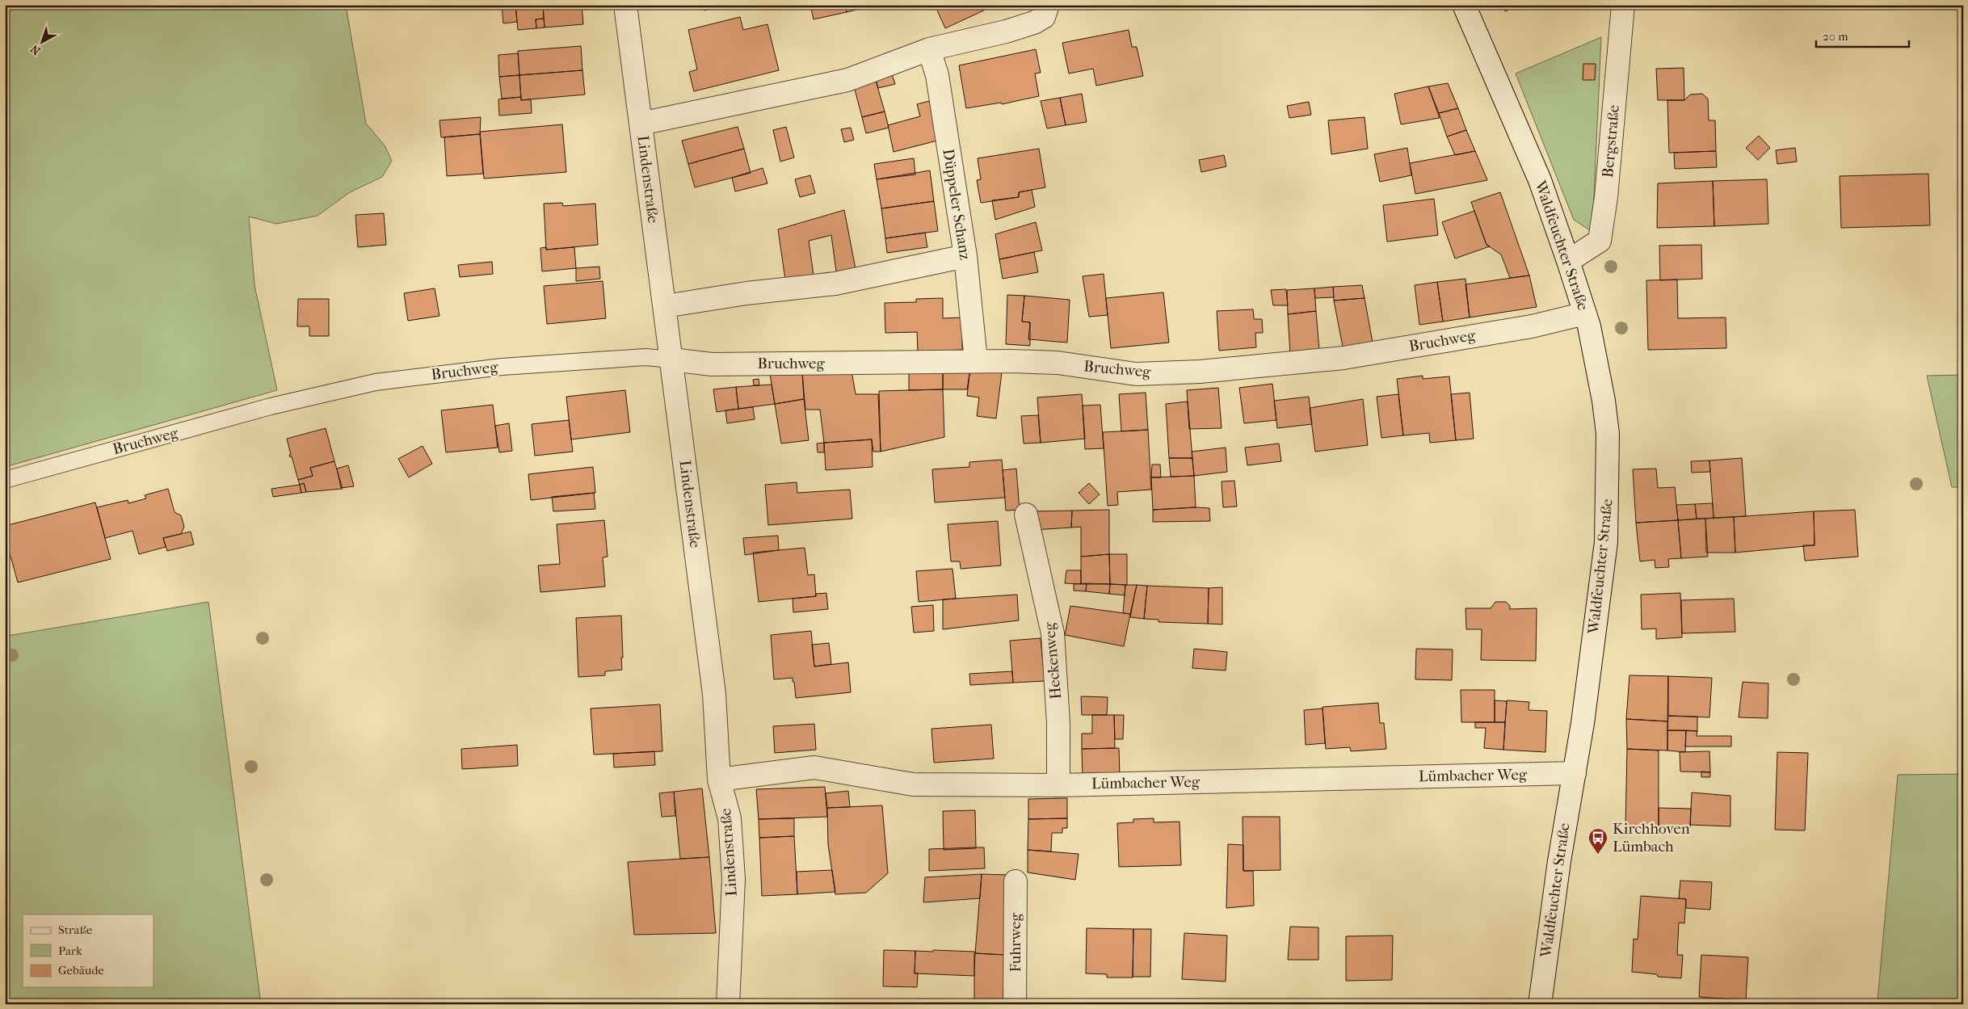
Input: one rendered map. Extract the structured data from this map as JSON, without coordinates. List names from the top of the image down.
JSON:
{
  "streets": {
    "street": [
      "Bergstraße",
      "Lindenstraße",
      "Düppeler Schanz",
      "Waldfeuchter Straße",
      "Bruchweg",
      "Heckenweg",
      "Lümbacher Weg",
      "Fuhrweg"
    ]
  },
  "crossings": [
    ["Bergstraße", "Waldfeuchter Straße"],
    ["Lindenstraße", "Bruchweg"],
    ["Lindenstraße", "Lümbacher Weg"],
    ["Düppeler Schanz", "Bruchweg"],
    ["Waldfeuchter Straße", "Bruchweg"],
    ["Waldfeuchter Straße", "Lümbacher Weg"],
    ["Heckenweg", "Lümbacher Weg"]
  ],
  "places": {
    "bus stop": ["Kirchhoven Lümbach"]
  },
  "legend": ["Straße", "Park", "Gebäude"],
  "scale_bar": "20 m",
  "north": "bottom left"
}
